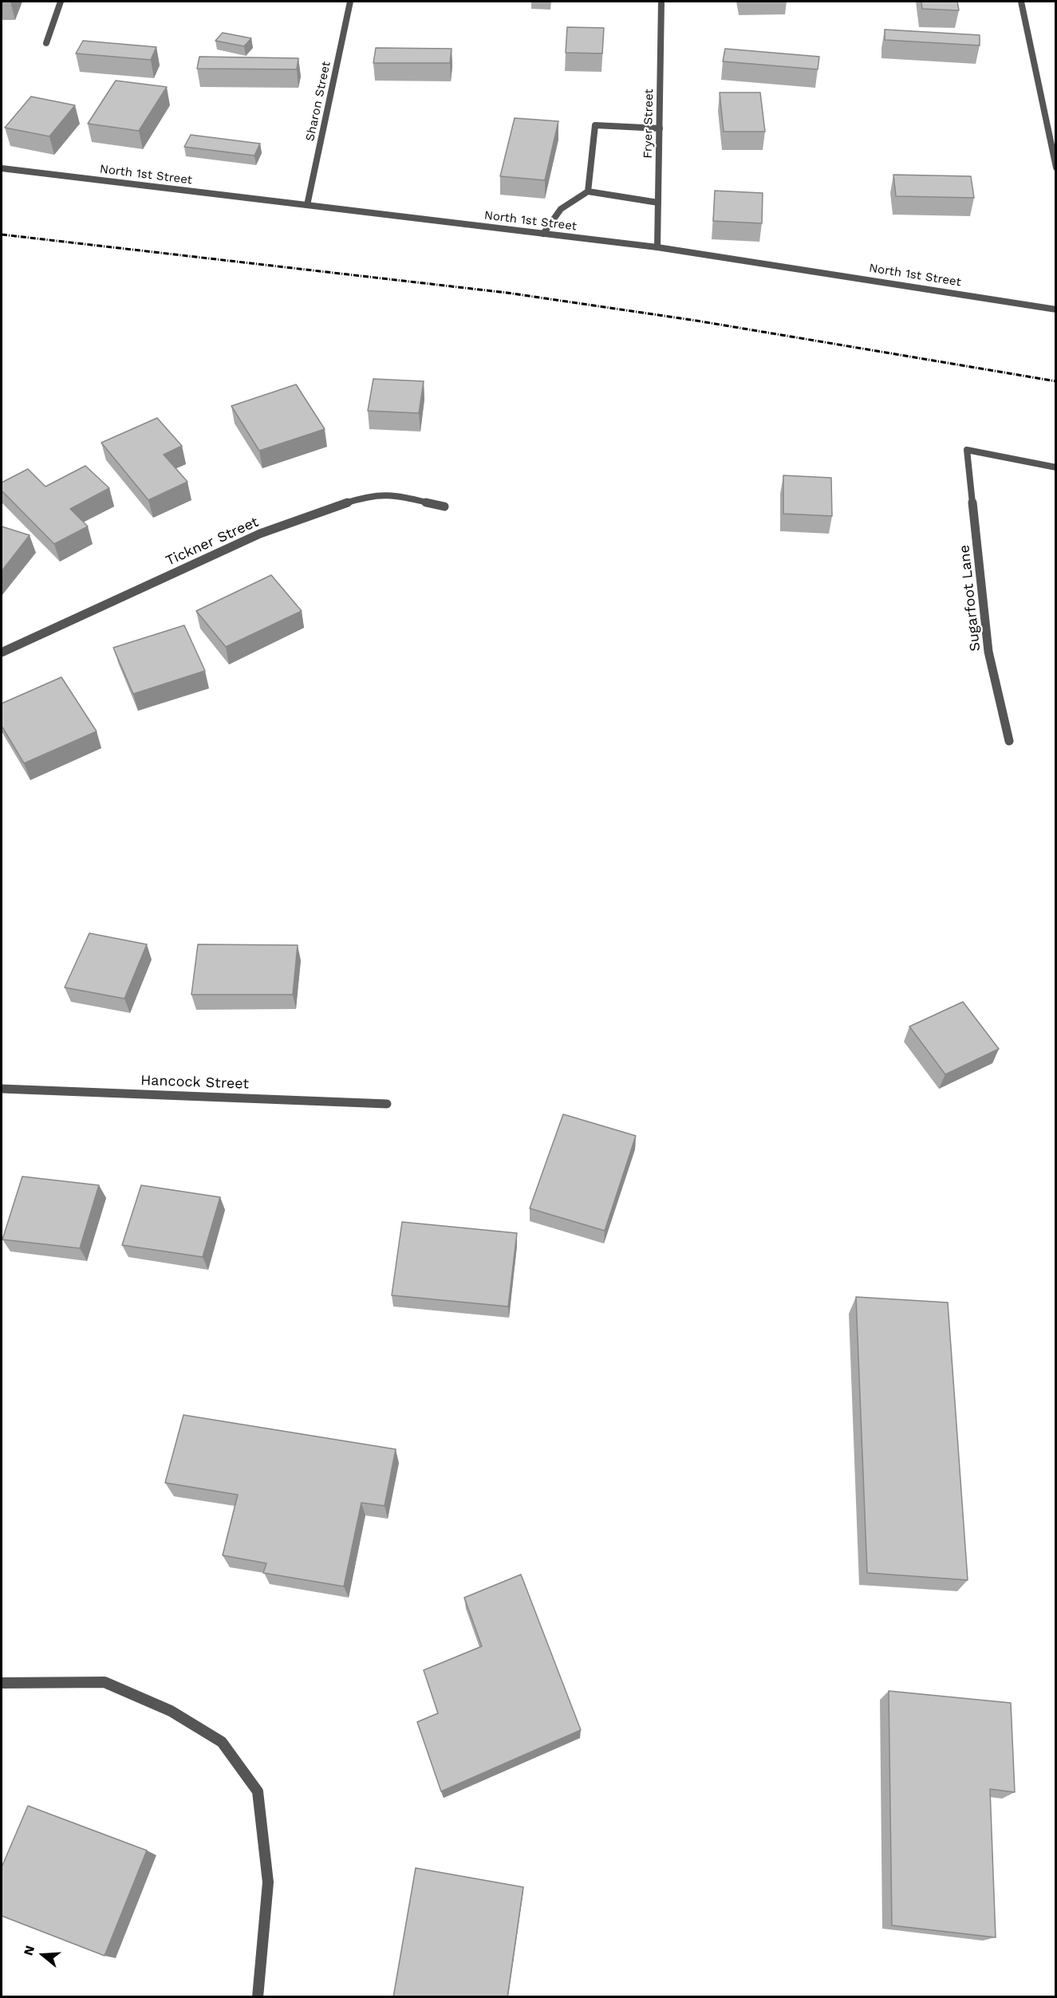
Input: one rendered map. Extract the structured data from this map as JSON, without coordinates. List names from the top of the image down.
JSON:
{
  "streets": {
    "street": [
      "Sharon Street",
      "Fryer Street",
      "North 1st Street",
      "Tickner Street",
      "Sugarfoot Lane",
      "Hancock Street"
    ]
  },
  "crossings": [
    ["Sharon Street", "North 1st Street"],
    ["Fryer Street", "North 1st Street"]
  ],
  "north": "left"
}
